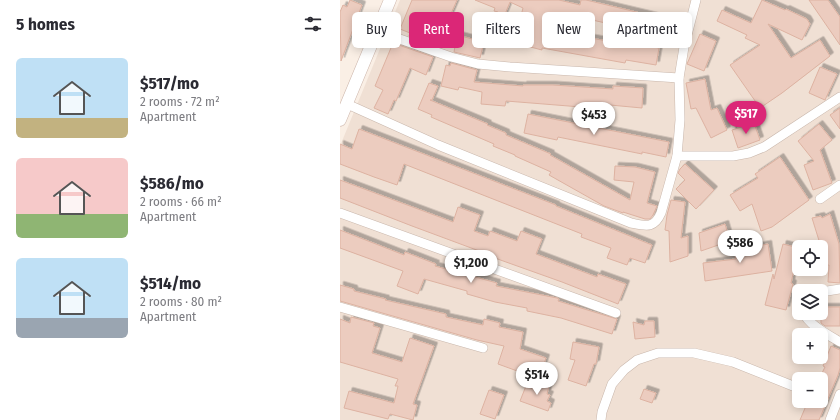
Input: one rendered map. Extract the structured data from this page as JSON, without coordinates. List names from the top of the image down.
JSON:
{
  "page": {
    "heading": "5 homes",
    "chip": [
      "Buy",
      "Rent",
      "Filters",
      "New",
      "Apartment"
    ],
    "list": [
      {
        "name": "$517/mo",
        "note": "2 rooms · 72 m² · Apartment"
      },
      {
        "name": "$586/mo",
        "note": "2 rooms · 66 m² · Apartment"
      },
      {
        "name": "$514/mo",
        "note": "2 rooms · 80 m² · Apartment"
      }
    ],
    "price": [
      "$517",
      "$453",
      "$586",
      "$1,200",
      "$514"
    ],
    "map_buttons": ["+", "−"]
  }
}
